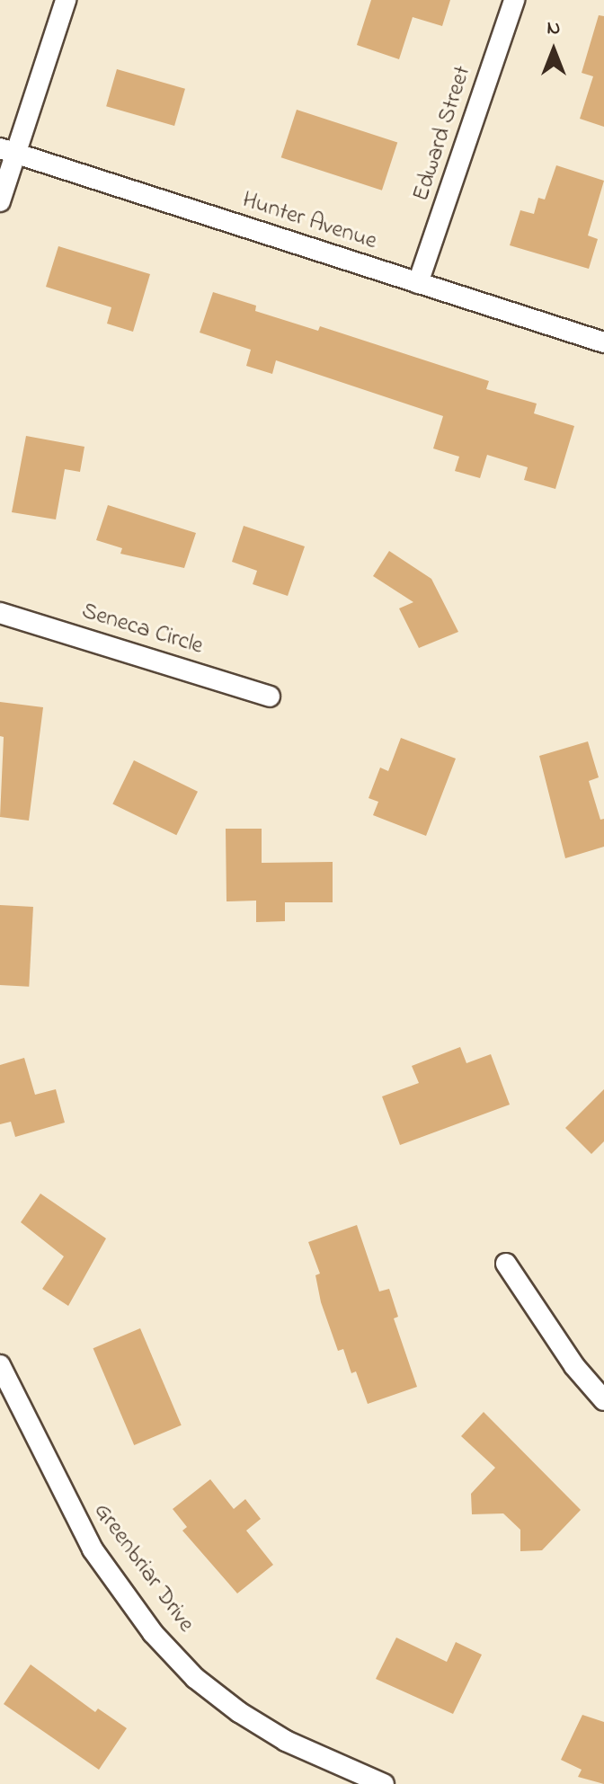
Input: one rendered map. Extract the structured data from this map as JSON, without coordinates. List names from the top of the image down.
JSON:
{
  "streets": {
    "street": [
      "Edward Street",
      "Hunter Avenue",
      "Seneca Circle",
      "Greenbriar Drive"
    ]
  },
  "crossings": [
    ["Edward Street", "Hunter Avenue"]
  ],
  "north": "top"
}
